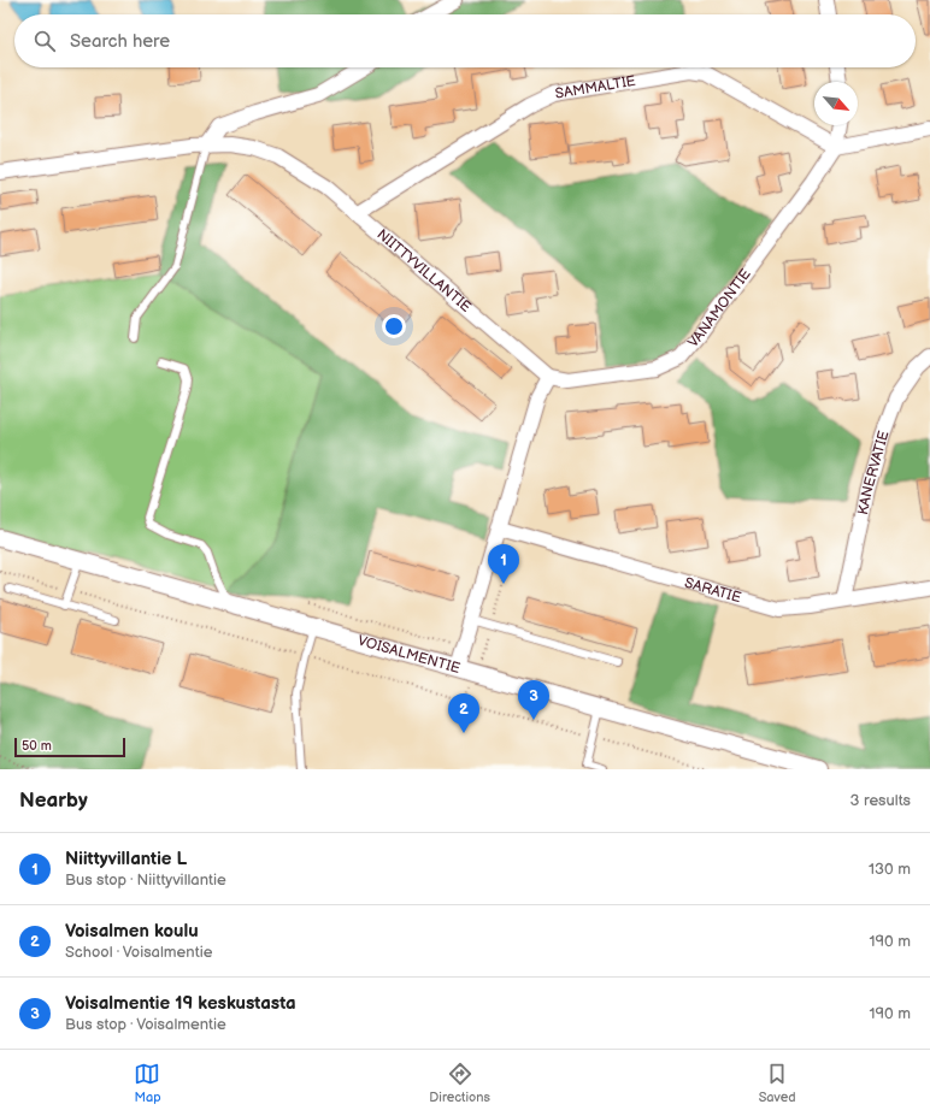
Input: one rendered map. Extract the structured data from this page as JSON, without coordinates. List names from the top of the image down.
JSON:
{
  "streets": {
    "street": [
      "SAMMALTIE",
      "NIITTYVILLANTIE",
      "VANAMONTIE",
      "KANERVATIE",
      "SARATIE",
      "VOISALMENTIE"
    ]
  },
  "crossings": [
    ["SAMMALTIE", "NIITTYVILLANTIE"],
    ["SAMMALTIE", "VANAMONTIE"],
    ["NIITTYVILLANTIE", "VANAMONTIE"],
    ["KANERVATIE", "SARATIE"]
  ],
  "scale_bar": "50 m",
  "north": "bottom right",
  "page": {
    "search": "Search here",
    "pins": ["1", "3", "2"],
    "scale": "50 m",
    "heading": ["Nearby", "3 results"],
    "list": [
      {
        "mark": "1",
        "name": "Niittyvillantie L",
        "note": "Bus stop · Niittyvillantie",
        "value": "130 m"
      },
      {
        "mark": "2",
        "name": "Voisalmen koulu",
        "note": "School · Voisalmentie",
        "value": "190 m"
      },
      {
        "mark": "3",
        "name": "Voisalmentie 19 keskustasta",
        "note": "Bus stop · Voisalmentie",
        "value": "190 m"
      }
    ],
    "nav": ["Map", "Directions", "Saved"]
  }
}
